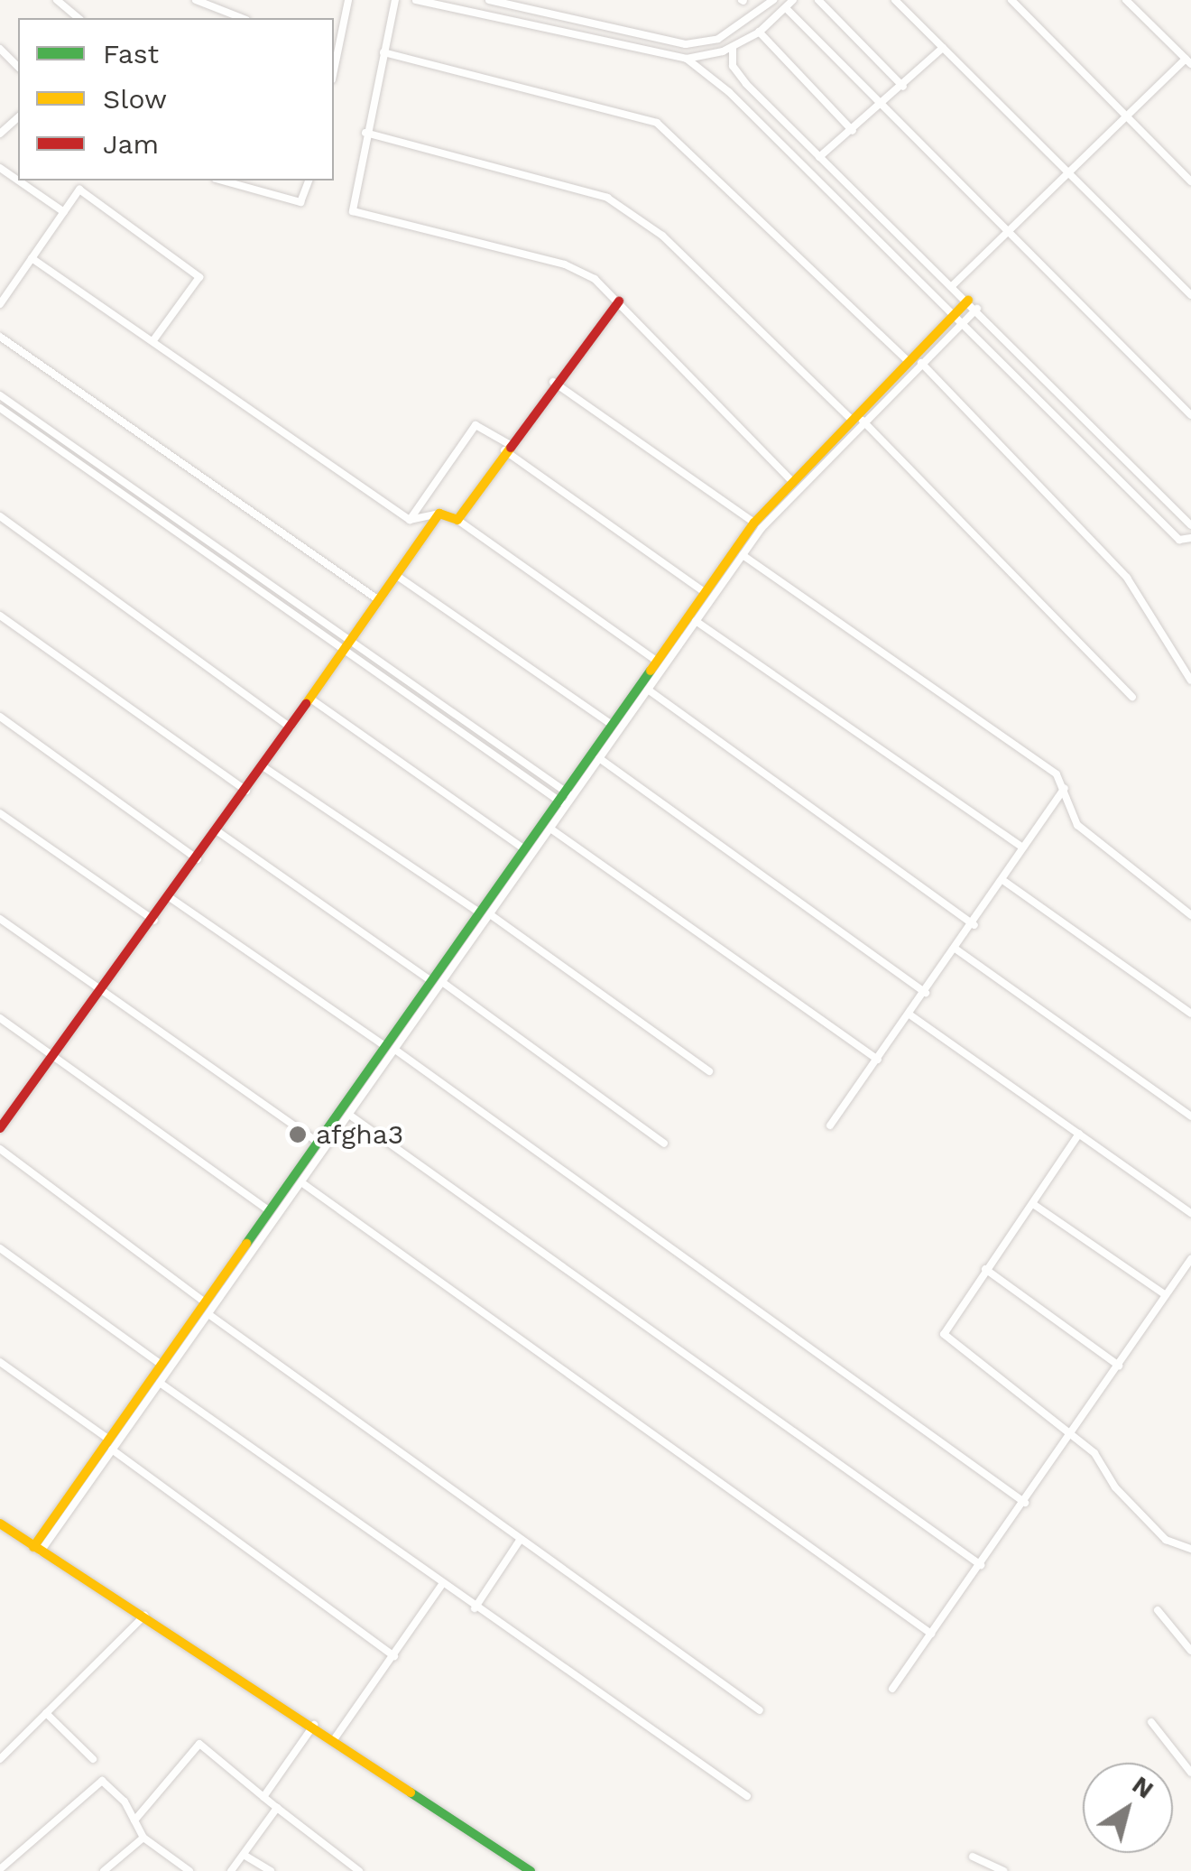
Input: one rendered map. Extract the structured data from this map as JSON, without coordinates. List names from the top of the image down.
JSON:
{
  "places": ["afgha3"],
  "legend": ["Fast", "Slow", "Jam"],
  "north": "top right"
}
